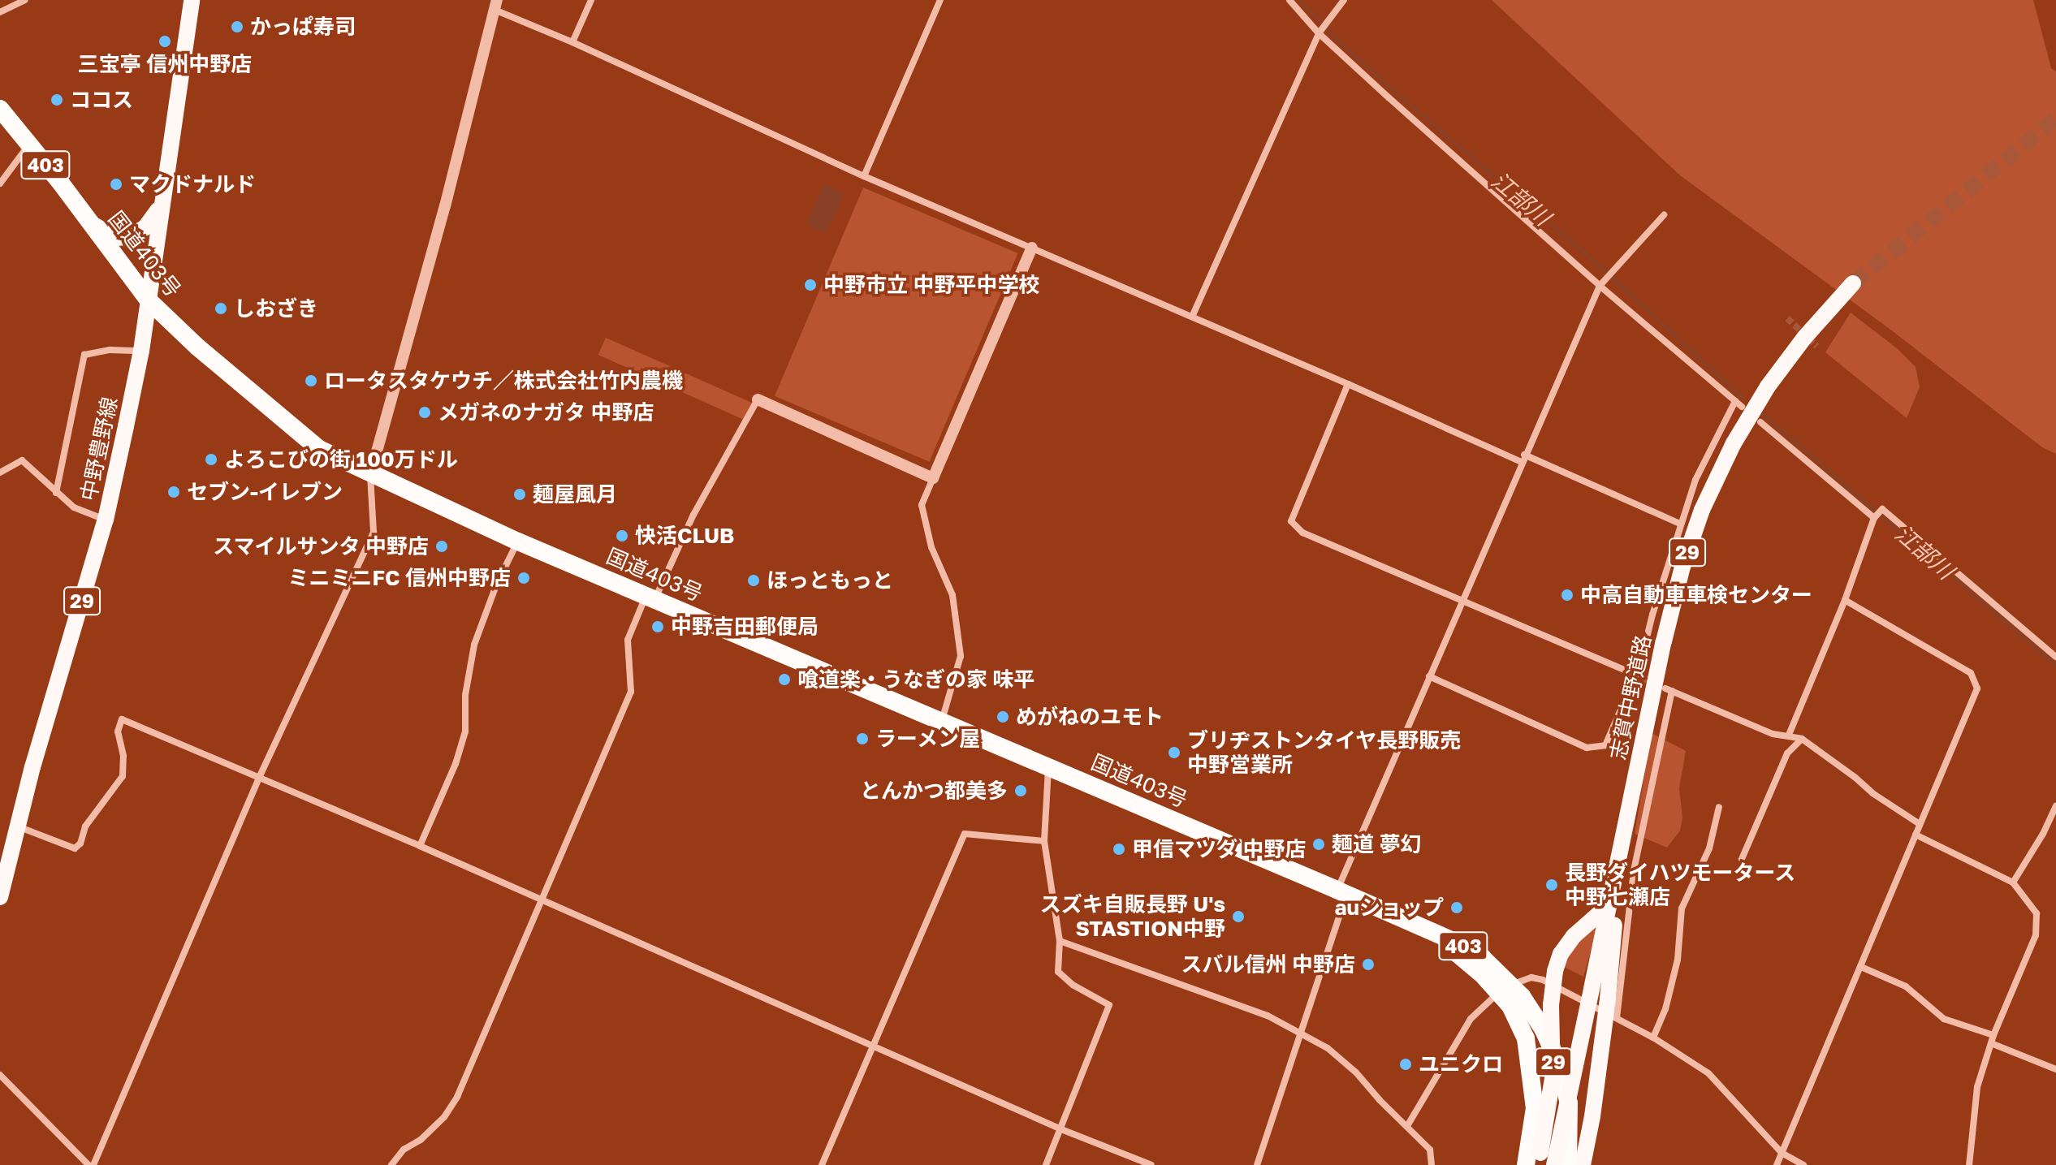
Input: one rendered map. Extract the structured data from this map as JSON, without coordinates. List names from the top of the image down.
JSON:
{
  "streets": {
    "highway": ["403", "国道403号"],
    "main road": ["中野豊野線", "29", "志賀中野道路"]
  },
  "crossings": [
    ["国道403号", "中野豊野線"],
    ["29", "志賀中野道路"]
  ],
  "water": ["江部川"],
  "places": [
    "かっぱ寿司",
    "三宝亭 信州中野店",
    "ココス",
    "マクドナルド",
    "中野市立 中野平中学校",
    "しおざき",
    "ロータスタケウチ／株式会社竹内農機",
    "メガネのナガタ 中野店",
    "よろこびの街 100万ドル",
    "セブン-イレブン",
    "麺屋風月",
    "快活CLUB",
    "スマイルサンタ 中野店",
    "ミニミニFC 信州中野店",
    "ほっともっと",
    "中高自動車車検センター",
    "中野吉田郵便局",
    "喰道楽・うなぎの家 味平",
    "めがねのユモト",
    "ラーメン屋",
    "ブリヂストンタイヤ長野販売 中野営業所",
    "とんかつ都美多",
    "麺道 夢幻",
    "甲信マツダ 中野店",
    "長野ダイハツモータース 中野七瀬店",
    "auショップ",
    "スズキ自販長野 U's STASTION中野",
    "スバル信州 中野店",
    "ユニクロ"
  ]
}
